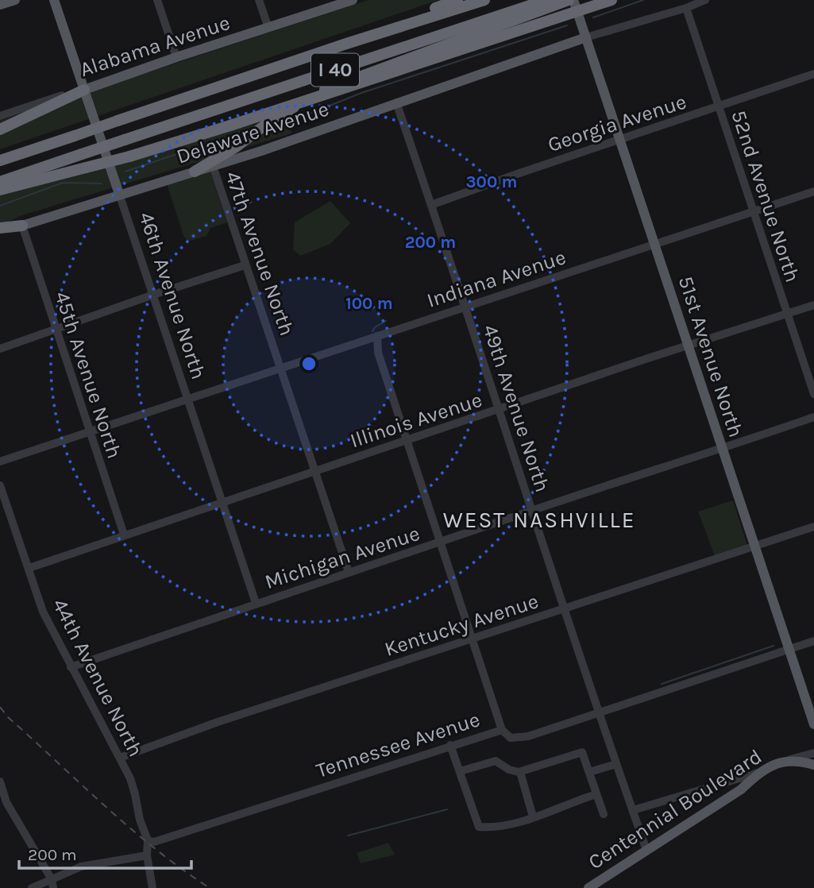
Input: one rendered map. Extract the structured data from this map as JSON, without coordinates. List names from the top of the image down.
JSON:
{
  "streets": {
    "highway": ["I 40"],
    "main road": [
      "Alabama Avenue",
      "Delaware Avenue",
      "46th Avenue North",
      "51st Avenue North",
      "Centennial Boulevard"
    ],
    "street": [
      "Georgia Avenue",
      "52nd Avenue North",
      "47th Avenue North",
      "Indiana Avenue",
      "45th Avenue North",
      "49th Avenue North",
      "Illinois Avenue",
      "Michigan Avenue",
      "Kentucky Avenue",
      "44th Avenue North",
      "Tennessee Avenue"
    ]
  },
  "crossings": [
    ["Alabama Avenue", "46th Avenue North"],
    ["Georgia Avenue", "52nd Avenue North"],
    ["Georgia Avenue", "51st Avenue North"],
    ["Georgia Avenue", "49th Avenue North"],
    ["Delaware Avenue", "52nd Avenue North"],
    ["Delaware Avenue", "47th Avenue North"],
    ["Delaware Avenue", "46th Avenue North"],
    ["Delaware Avenue", "51st Avenue North"],
    ["Delaware Avenue", "45th Avenue North"],
    ["Delaware Avenue", "49th Avenue North"],
    ["52nd Avenue North", "Indiana Avenue"],
    ["52nd Avenue North", "Illinois Avenue"],
    ["47th Avenue North", "Indiana Avenue"],
    ["47th Avenue North", "Illinois Avenue"],
    ["47th Avenue North", "Michigan Avenue"],
    ["Indiana Avenue", "46th Avenue North"],
    ["Indiana Avenue", "51st Avenue North"],
    ["Indiana Avenue", "45th Avenue North"],
    ["Indiana Avenue", "49th Avenue North"],
    ["46th Avenue North", "Illinois Avenue"],
    ["46th Avenue North", "Michigan Avenue"],
    ["51st Avenue North", "Illinois Avenue"],
    ["51st Avenue North", "Michigan Avenue"],
    ["51st Avenue North", "Kentucky Avenue"],
    ["51st Avenue North", "Tennessee Avenue"],
    ["45th Avenue North", "Illinois Avenue"],
    ["49th Avenue North", "Illinois Avenue"],
    ["49th Avenue North", "Michigan Avenue"],
    ["49th Avenue North", "Kentucky Avenue"],
    ["49th Avenue North", "Tennessee Avenue"],
    ["49th Avenue North", "Centennial Boulevard"],
    ["Illinois Avenue", "44th Avenue North"],
    ["Michigan Avenue", "44th Avenue North"],
    ["Kentucky Avenue", "44th Avenue North"],
    ["44th Avenue North", "Tennessee Avenue"]
  ],
  "districts": ["WEST NASHVILLE"],
  "scale_bar": "200 m",
  "rings": ["300 m", "200 m", "100 m"]
}
